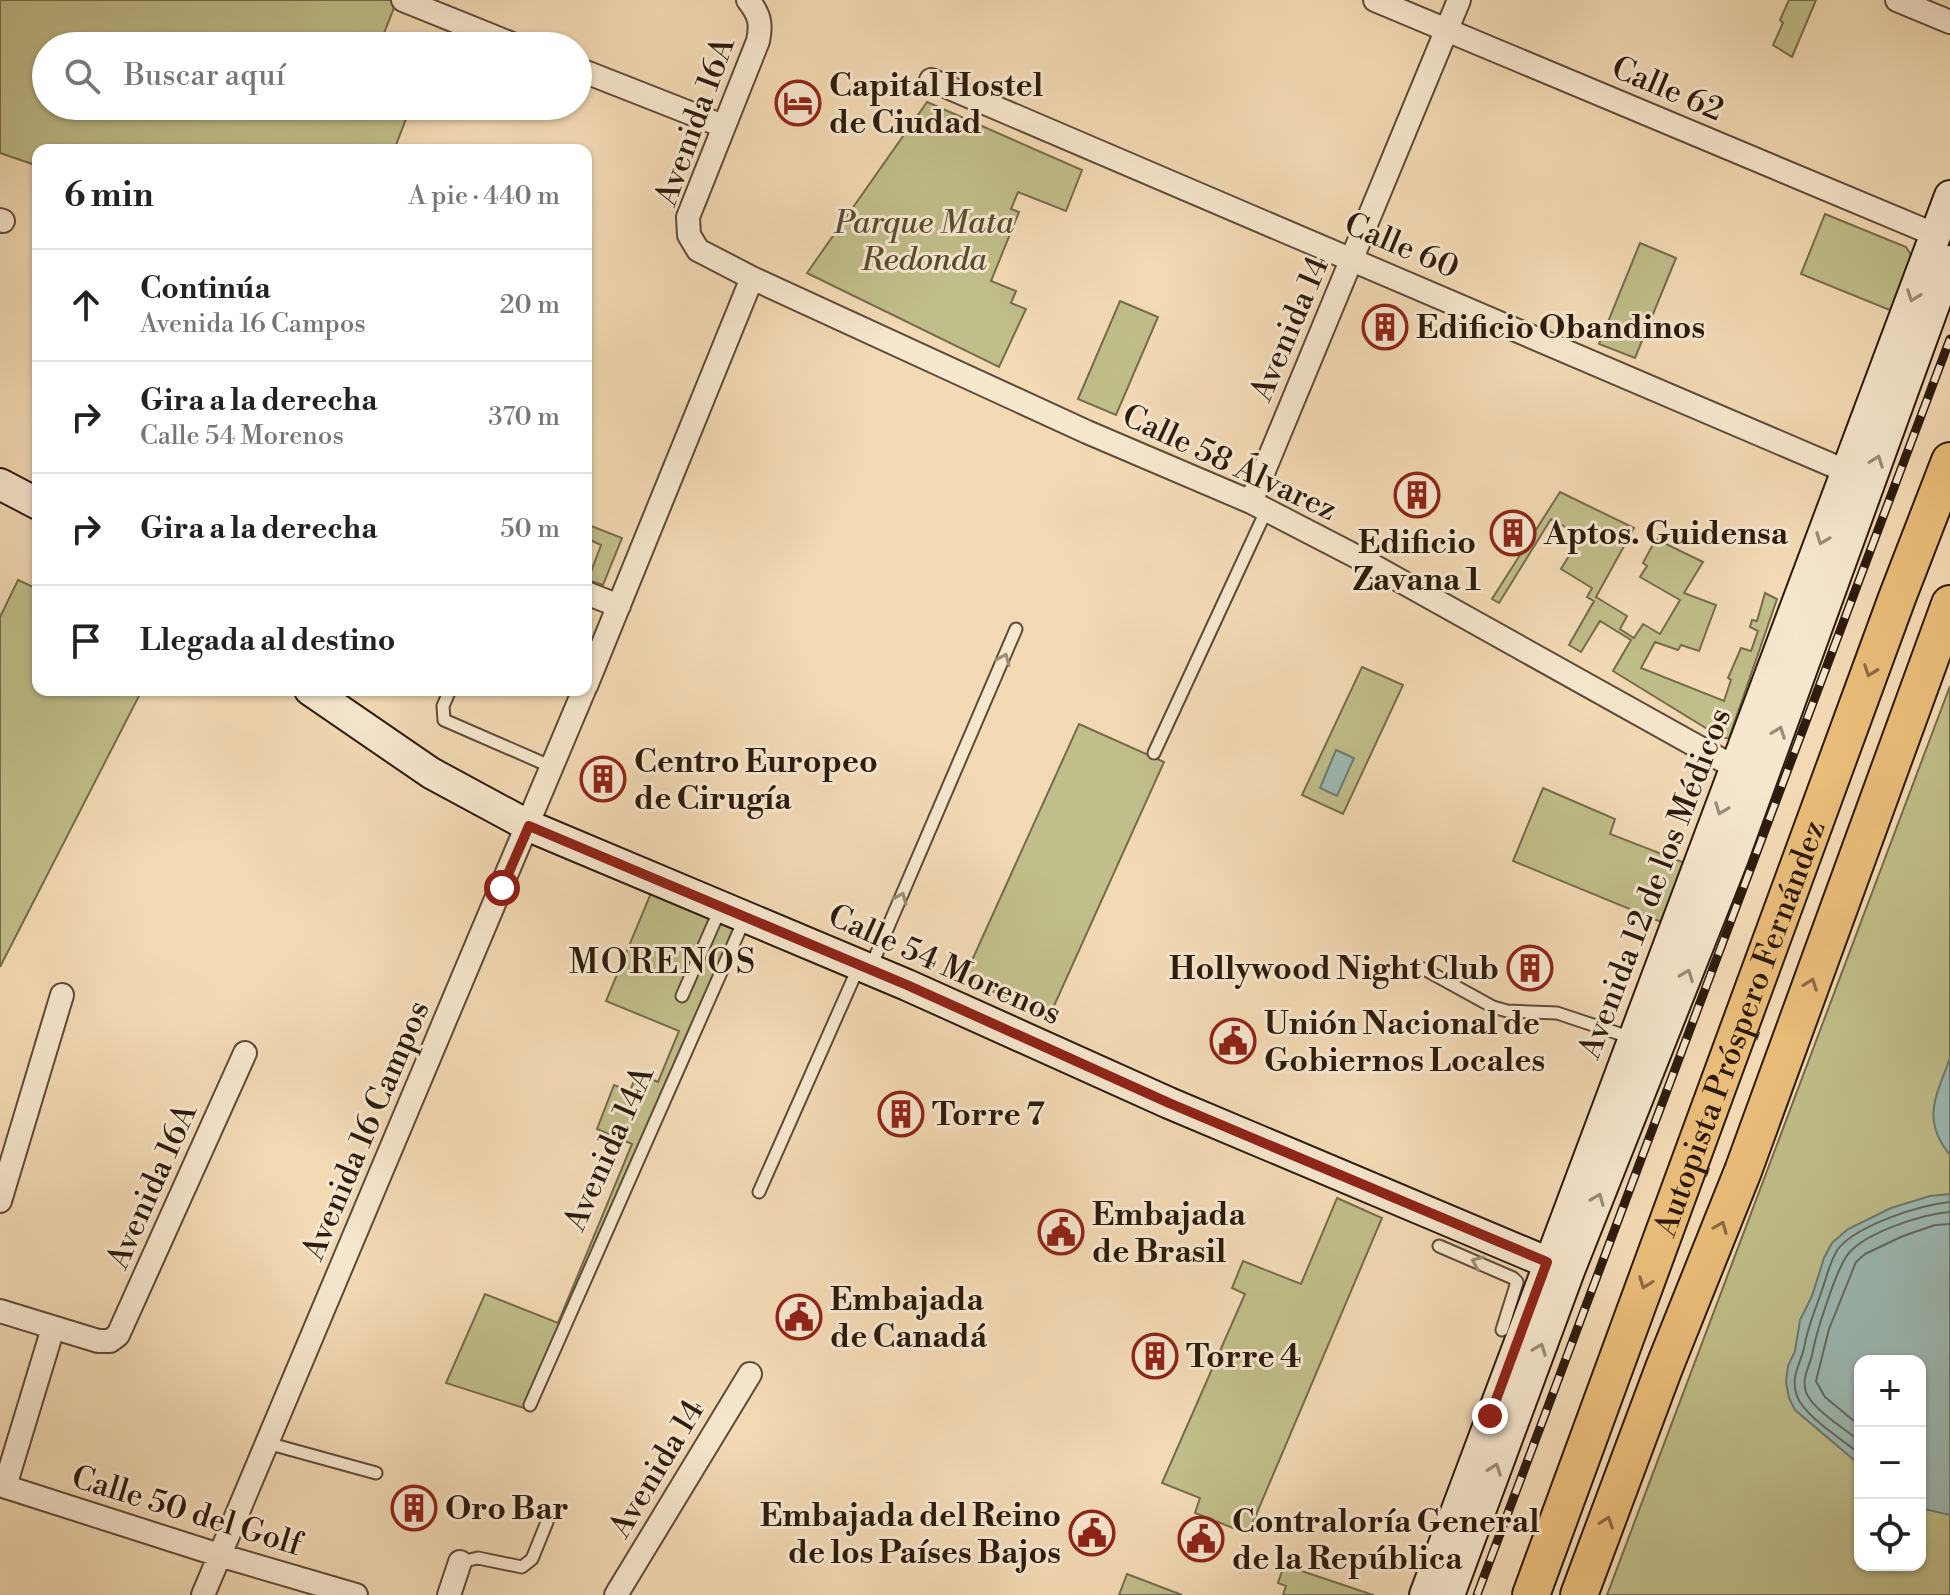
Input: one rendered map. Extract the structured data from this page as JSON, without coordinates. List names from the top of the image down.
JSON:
{
  "streets": {
    "highway": ["Autopista Próspero Fernández"],
    "main road": ["Avenida 12 de los Médicos", "Calle 54 Morenos"],
    "street": [
      "Calle 62",
      "Avenida 16A",
      "Calle 60",
      "Avenida 14",
      "Calle 58 Álvarez",
      "Avenida 16 Campos",
      "Calle 50 del Golf"
    ],
    "lane": ["Avenida 14A"]
  },
  "crossings": [
    ["Calle 62", "Avenida 14"],
    ["Calle 62", "Avenida 12 de los Médicos"],
    ["Avenida 16A", "Calle 58 Álvarez"],
    ["Calle 60", "Avenida 14"],
    ["Calle 60", "Avenida 12 de los Médicos"],
    ["Avenida 14", "Calle 58 Álvarez"],
    ["Calle 58 Álvarez", "Avenida 12 de los Médicos"],
    ["Calle 58 Álvarez", "Avenida 16 Campos"],
    ["Avenida 12 de los Médicos", "Calle 54 Morenos"],
    ["Calle 54 Morenos", "Avenida 16 Campos"],
    ["Calle 54 Morenos", "Avenida 14A"],
    ["Avenida 16 Campos", "Calle 50 del Golf"]
  ],
  "districts": ["MORENOS"],
  "parks": ["Parque Mata Redonda"],
  "places": {
    "hotel": ["Capital Hostel de Ciudad"],
    "building": [
      "Edificio Obandinos",
      "Edificio Zavana 1",
      "Aptos. Guidensa",
      "Centro Europeo de Cirugía",
      "Hollywood Night Club",
      "Torre 7",
      "Torre 4",
      "Oro Bar"
    ],
    "public building": [
      "Unión Nacional de Gobiernos Locales",
      "Embajada de Brasil",
      "Embajada de Canadá",
      "Embajada del Reino de los Países Bajos",
      "Contraloría General de la República"
    ]
  },
  "page": {
    "search": "Buscar aquí",
    "heading": ["6 min", "A pie · 440 m"],
    "list": [
      ["Continúa", "Avenida 16 Campos", "20 m"],
      ["Gira a la derecha", "Calle 54 Morenos", "370 m"],
      ["Gira a la derecha", "50 m"],
      "Llegada al destino"
    ],
    "map_buttons": ["+", "−"]
  }
}
